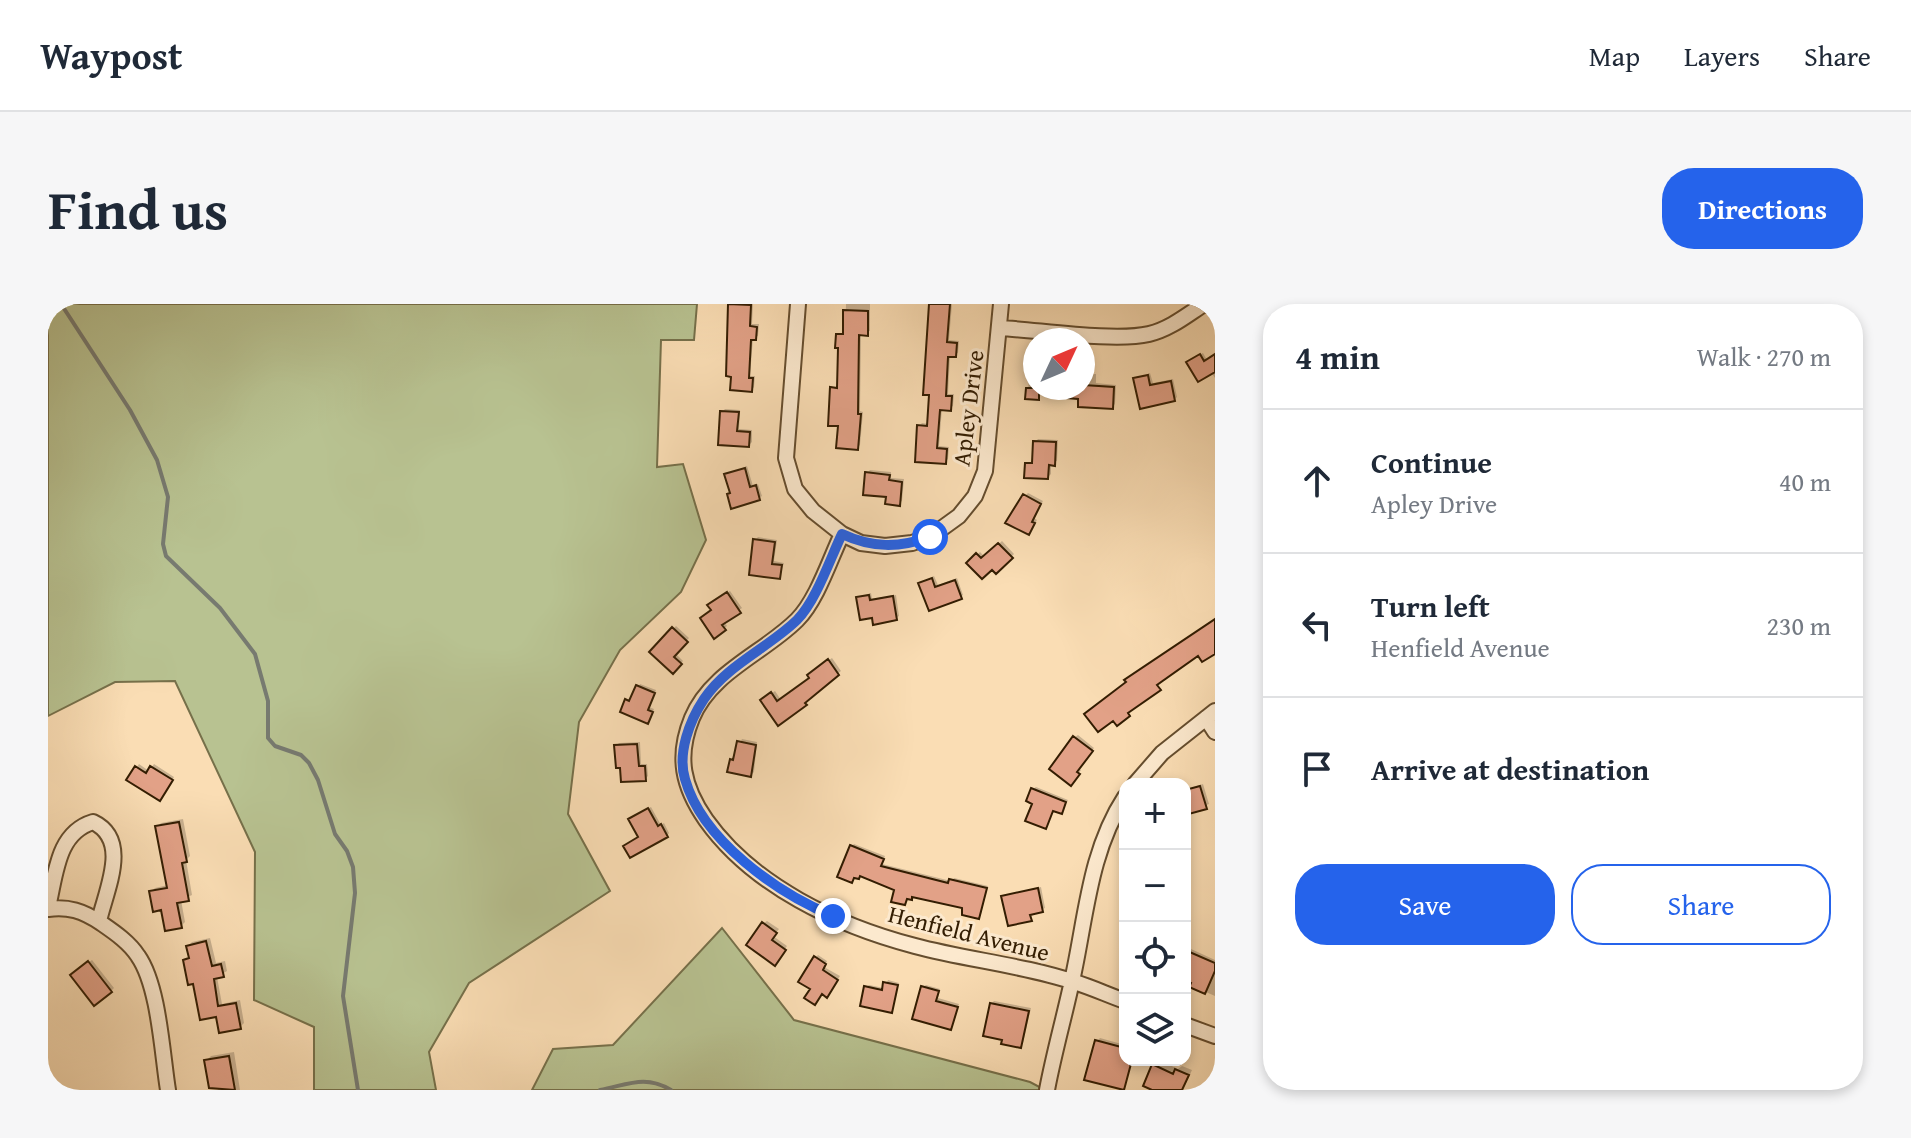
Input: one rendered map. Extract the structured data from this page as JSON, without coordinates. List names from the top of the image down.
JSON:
{
  "streets": {
    "street": ["Apley Drive", "Henfield Avenue"]
  },
  "crossings": [
    ["Apley Drive", "Henfield Avenue"]
  ],
  "north": "top right",
  "page": {
    "header": "Waypost",
    "nav": ["Map", "Layers", "Share"],
    "title": "Find us",
    "buttons": [
      "Directions",
      ["Save", "Share"]
    ],
    "heading": ["4 min", "Walk · 270 m"],
    "list": [
      ["Continue", "Apley Drive", "40 m"],
      ["Turn left", "Henfield Avenue", "230 m"],
      "Arrive at destination"
    ],
    "map_buttons": ["+", "−"]
  }
}
